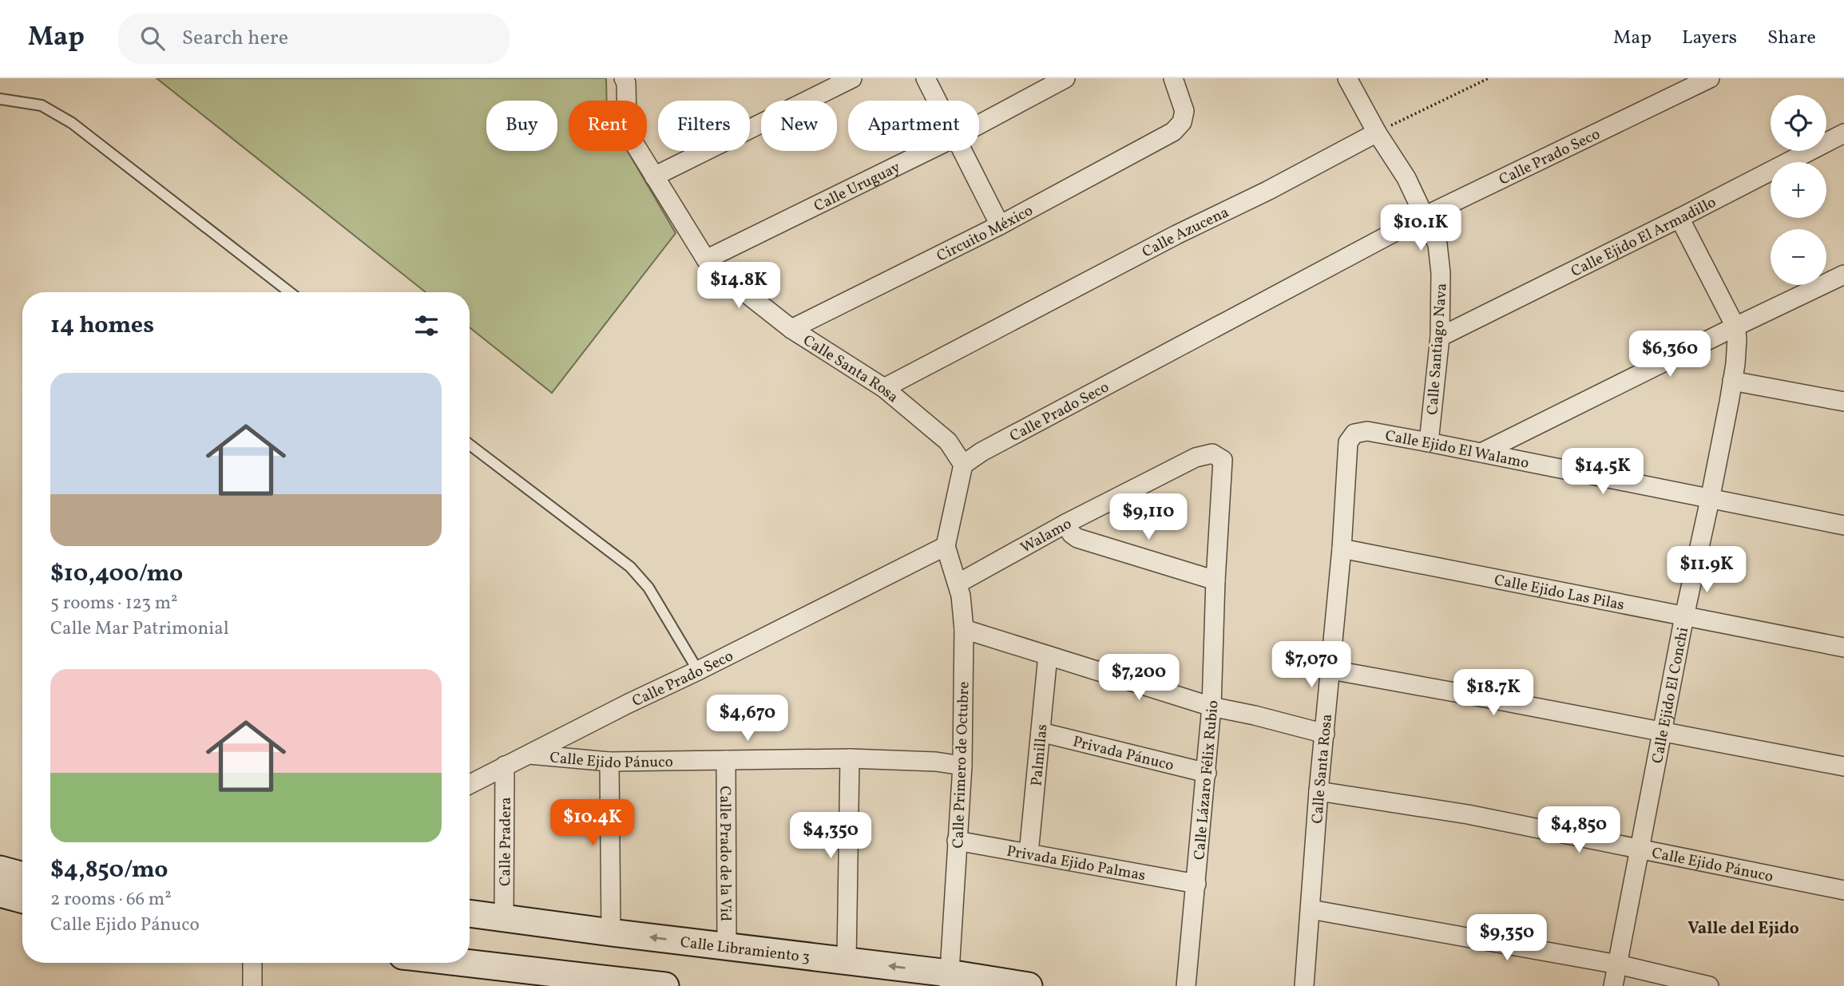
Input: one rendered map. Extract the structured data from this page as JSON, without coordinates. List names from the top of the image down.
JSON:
{
  "streets": {
    "street": [
      "Calle Prado Seco",
      "Calle Uruguay",
      "Calle Azucena",
      "Circuito México",
      "Calle Ejido El Armadillo",
      "Calle Santiago Nava",
      "Calle Santa Rosa",
      "Calle Ejido El Walamo",
      "Walamo",
      "Calle Ejido Las Pilas",
      "Calle Ejido El Conchi",
      "Privada Pánuco",
      "Palmillas",
      "Calle Ejido Pánuco",
      "Calle Primero de Octubre",
      "Calle Lázaro Félix Rubio",
      "Calle Pradera",
      "Calle Prado de la Vid",
      "Privada Ejido Palmas",
      "Calle Libramiento 3"
    ]
  },
  "crossings": [
    ["Calle Prado Seco", "Calle Santiago Nava"],
    ["Calle Prado Seco", "Calle Santa Rosa"],
    ["Calle Prado Seco", "Calle Ejido Pánuco"],
    ["Calle Prado Seco", "Calle Primero de Octubre"],
    ["Calle Prado Seco", "Calle Pradera"],
    ["Calle Uruguay", "Calle Santa Rosa"],
    ["Calle Azucena", "Calle Santiago Nava"],
    ["Calle Azucena", "Calle Santa Rosa"],
    ["Circuito México", "Calle Santa Rosa"],
    ["Calle Ejido El Armadillo", "Calle Santiago Nava"],
    ["Calle Ejido El Armadillo", "Calle Ejido El Conchi"],
    ["Calle Santiago Nava", "Calle Ejido El Walamo"],
    ["Calle Santa Rosa", "Calle Ejido El Walamo"],
    ["Calle Santa Rosa", "Calle Ejido Las Pilas"],
    ["Calle Santa Rosa", "Calle Ejido Pánuco"],
    ["Calle Ejido El Walamo", "Calle Ejido El Conchi"],
    ["Walamo", "Calle Primero de Octubre"],
    ["Walamo", "Calle Lázaro Félix Rubio"],
    ["Calle Ejido Las Pilas", "Calle Ejido El Conchi"],
    ["Calle Ejido El Conchi", "Calle Ejido Pánuco"],
    ["Privada Pánuco", "Palmillas"],
    ["Privada Pánuco", "Calle Lázaro Félix Rubio"],
    ["Palmillas", "Privada Ejido Palmas"],
    ["Calle Ejido Pánuco", "Calle Primero de Octubre"],
    ["Calle Ejido Pánuco", "Calle Prado de la Vid"],
    ["Calle Primero de Octubre", "Privada Ejido Palmas"],
    ["Calle Primero de Octubre", "Calle Libramiento 3"],
    ["Calle Lázaro Félix Rubio", "Privada Ejido Palmas"],
    ["Calle Pradera", "Calle Libramiento 3"],
    ["Calle Prado de la Vid", "Calle Libramiento 3"]
  ],
  "one_way": ["Calle Libramiento 3"],
  "districts": ["Valle del Ejido"],
  "page": {
    "header": "Map",
    "search": "Search here",
    "nav": ["Map", "Layers", "Share"],
    "map_buttons": ["+", "−"],
    "chip": [
      "Buy",
      "Rent",
      "Filters",
      "New",
      "Apartment"
    ],
    "price": [
      "$10.1K",
      "$14.8K",
      "$6,360",
      "$14.5K",
      "$9,110",
      "$11.9K",
      "$7,070",
      "$7,200",
      "$18.7K",
      "$4,670",
      "$10.4K",
      "$4,850",
      "$4,350",
      "$9,350"
    ],
    "heading": "14 homes",
    "list": [
      {
        "name": "$10,400/mo",
        "note": "5 rooms · 123 m² · Calle Mar Patrimonial"
      },
      {
        "name": "$4,850/mo",
        "note": "2 rooms · 66 m² · Calle Ejido Pánuco"
      }
    ]
  }
}
